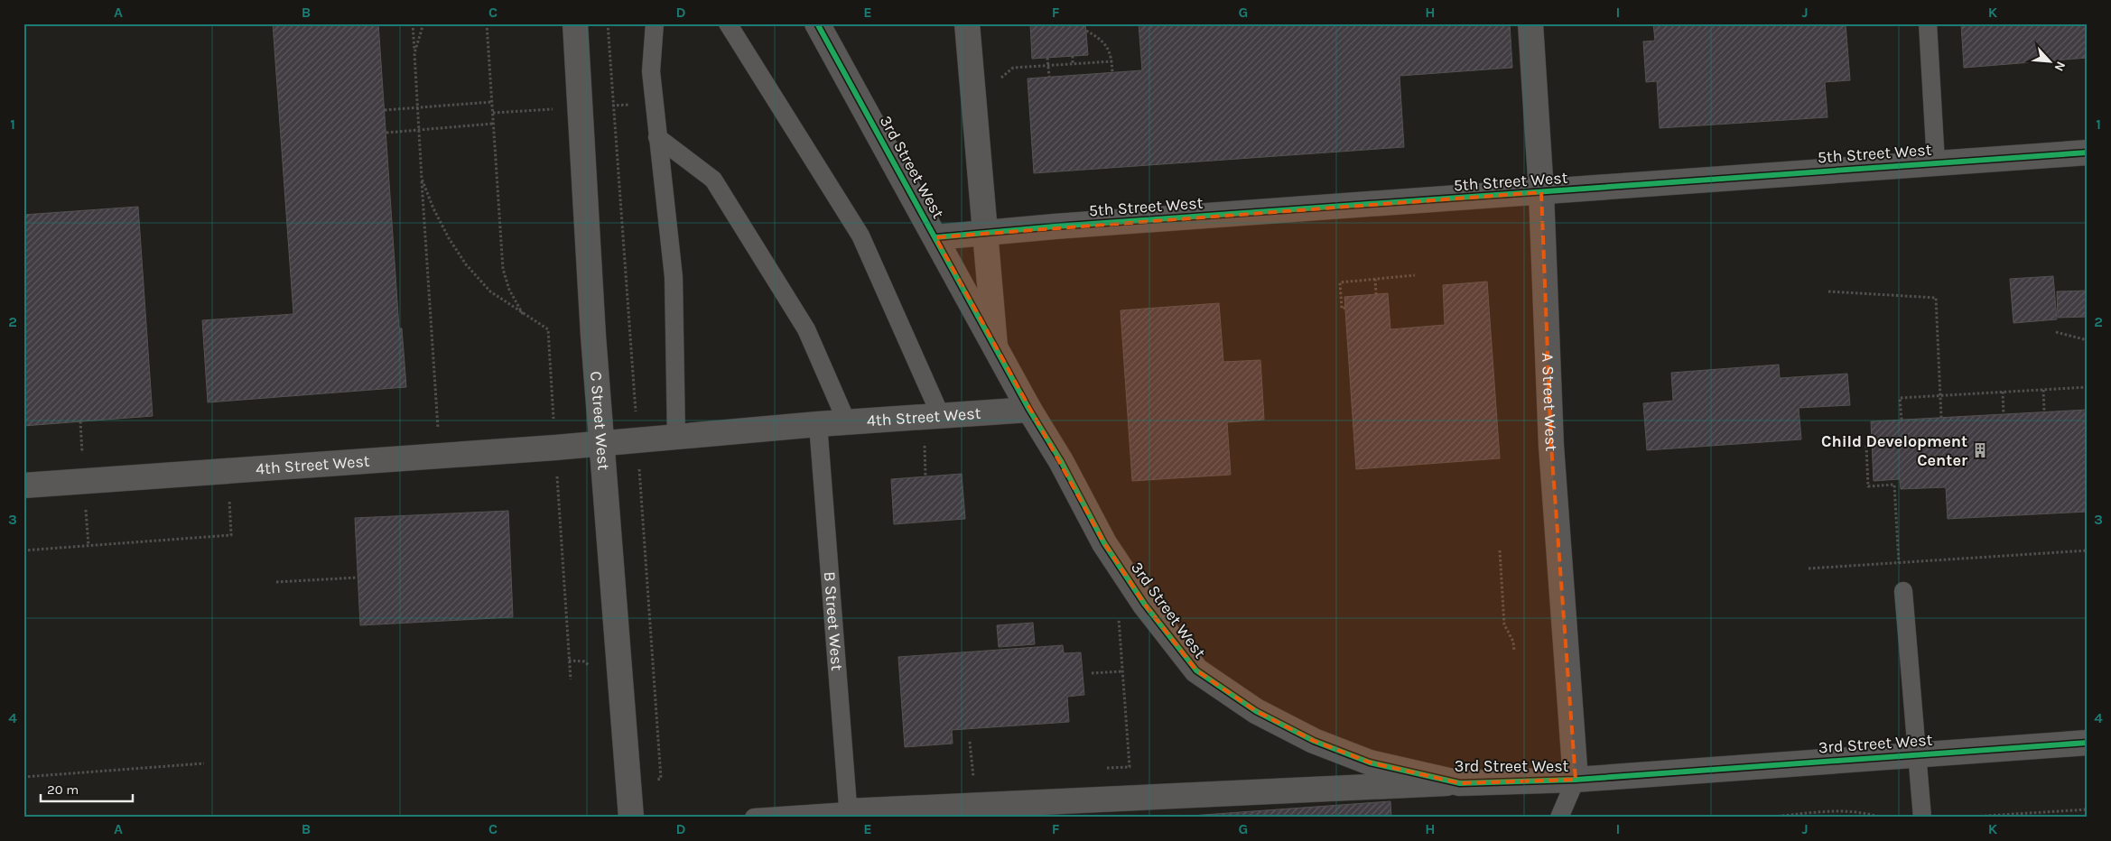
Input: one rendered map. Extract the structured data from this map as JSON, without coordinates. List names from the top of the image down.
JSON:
{
  "streets": {
    "street": [
      "5th Street West",
      "3rd Street West",
      "A Street West",
      "4th Street West",
      "C Street West"
    ],
    "lane": ["B Street West"]
  },
  "crossings": [
    ["5th Street West", "3rd Street West"],
    ["5th Street West", "A Street West"],
    ["3rd Street West", "A Street West"],
    ["3rd Street West", "4th Street West"],
    ["4th Street West", "C Street West"],
    ["4th Street West", "B Street West"]
  ],
  "places": {
    "building": ["Child Development Center"]
  },
  "scale_bar": "20 m",
  "north": "bottom right",
  "grid": {
    "columns": [
      "A",
      "B",
      "C",
      "D",
      "E",
      "F",
      "G",
      "H",
      "I",
      "J",
      "K"
    ],
    "rows": [
      "1",
      "2",
      "3",
      "4"
    ]
  }
}
